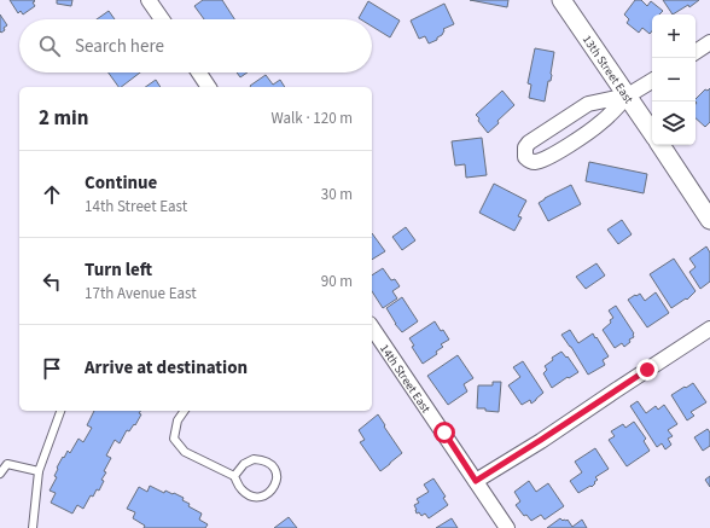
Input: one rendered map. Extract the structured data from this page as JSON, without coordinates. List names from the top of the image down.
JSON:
{
  "streets": {
    "street": ["13th Street East", "14th Street East"]
  },
  "page": {
    "map_buttons": ["+", "−"],
    "search": "Search here",
    "heading": ["2 min", "Walk · 120 m"],
    "list": [
      ["Continue", "14th Street East", "30 m"],
      ["Turn left", "17th Avenue East", "90 m"],
      "Arrive at destination"
    ]
  }
}
